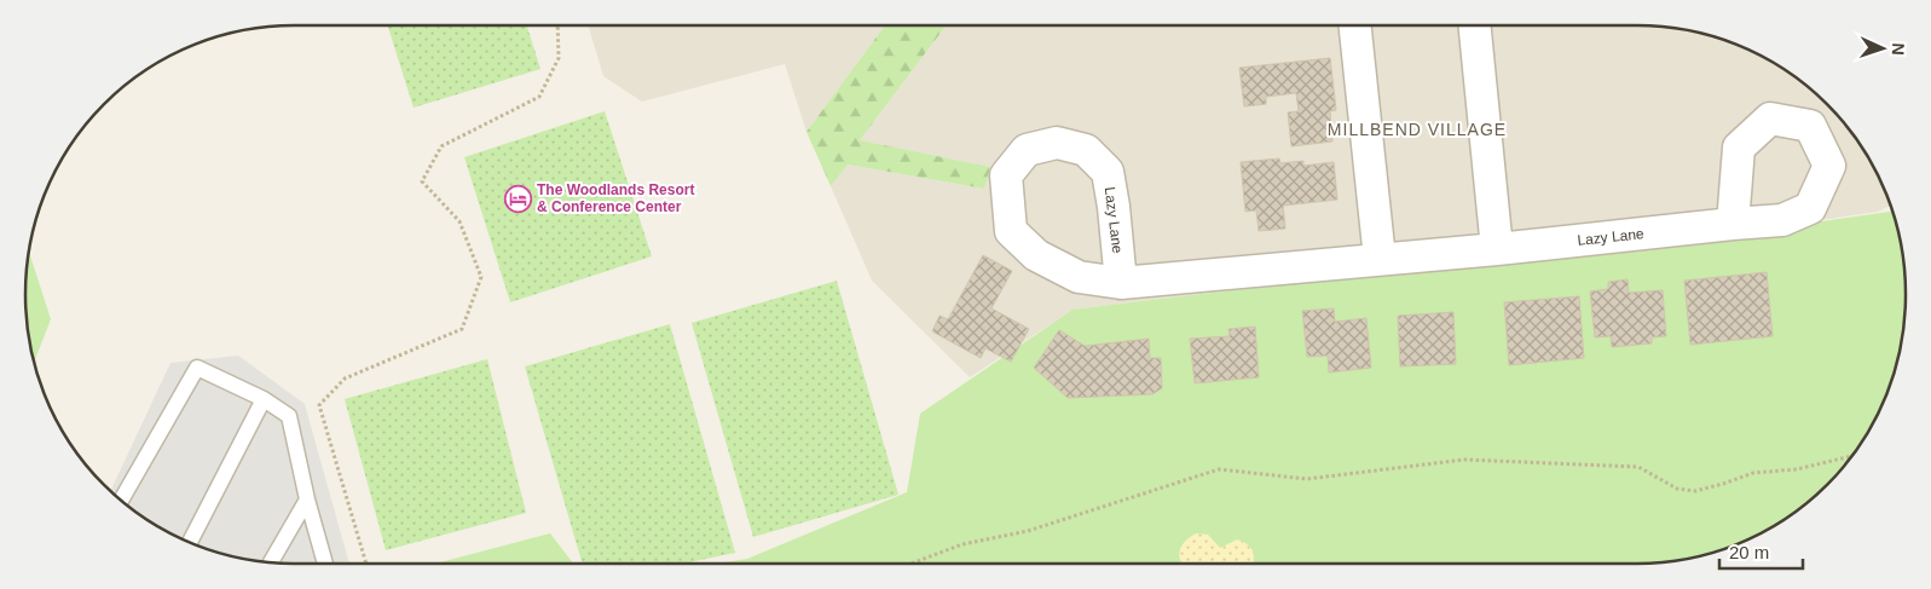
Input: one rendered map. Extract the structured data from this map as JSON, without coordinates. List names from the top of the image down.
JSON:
{
  "streets": {
    "street": ["Lazy Lane"]
  },
  "districts": ["MILLBEND VILLAGE"],
  "places": {
    "hotel": ["The Woodlands Resort & Conference Center"]
  },
  "scale_bar": "20 m",
  "north": "right"
}
